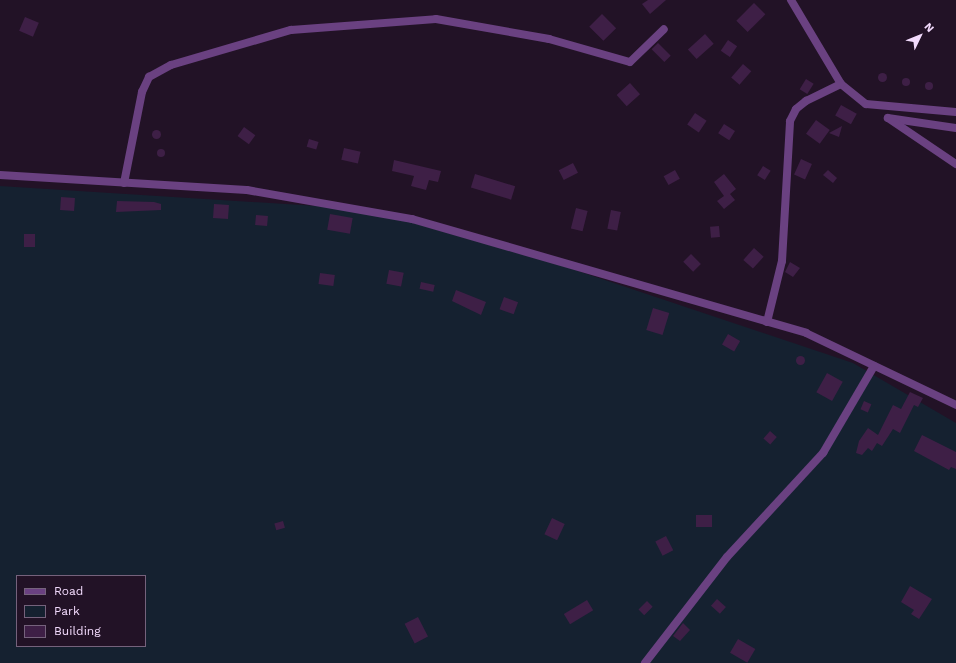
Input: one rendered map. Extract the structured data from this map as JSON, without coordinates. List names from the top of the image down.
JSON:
{
  "legend": ["Road", "Park", "Building"],
  "north": "top right"
}
